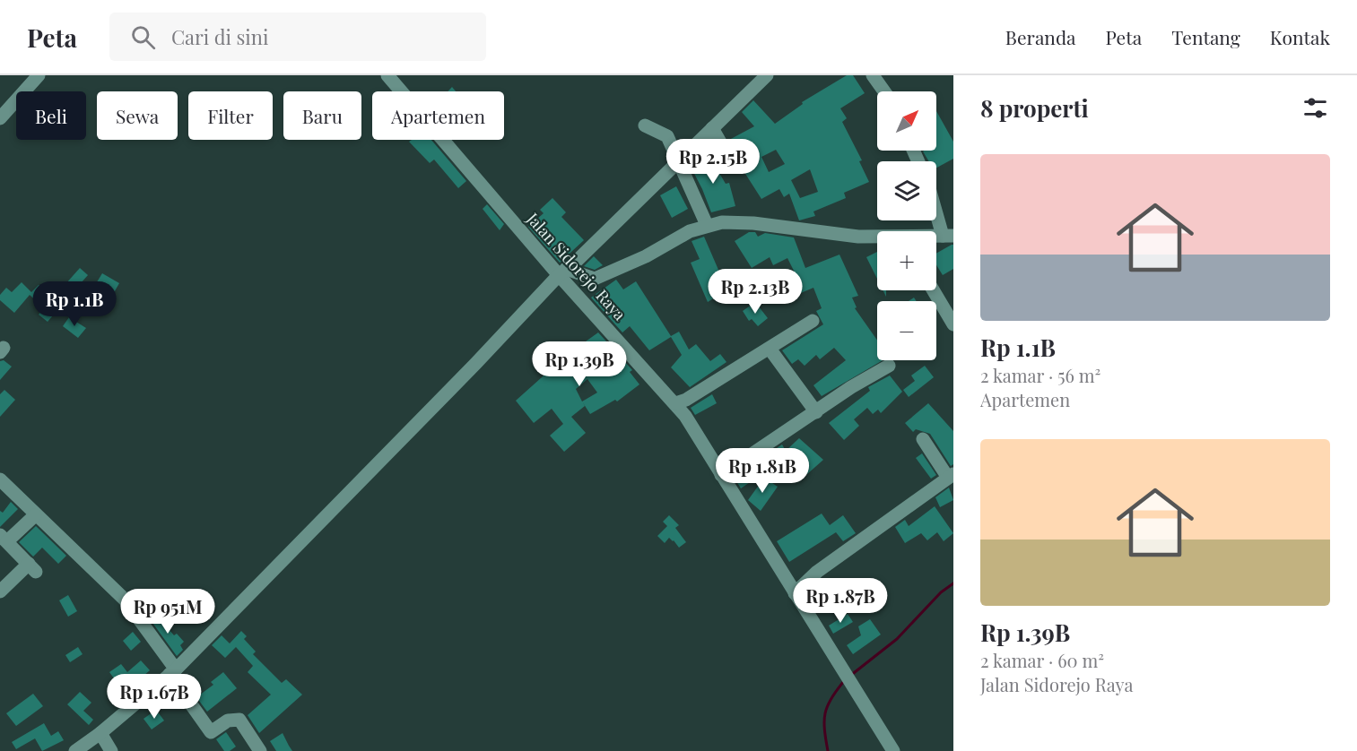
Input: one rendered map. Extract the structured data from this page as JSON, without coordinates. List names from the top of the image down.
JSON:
{
  "streets": {
    "street": ["Jalan Sidorejo Raya"]
  },
  "north": "top right",
  "page": {
    "header": "Peta",
    "search": "Cari di sini",
    "nav": [
      "Beranda",
      "Peta",
      "Tentang",
      "Kontak"
    ],
    "heading": "8 properti",
    "map_buttons": ["+", "−"],
    "chip": [
      "Beli",
      "Sewa",
      "Filter",
      "Baru",
      "Apartemen"
    ],
    "price": [
      "Rp 2.15B",
      "Rp 2.13B",
      "Rp 1.1B",
      "Rp 1.39B",
      "Rp 1.81B",
      "Rp 1.87B",
      "Rp 951M",
      "Rp 1.67B"
    ],
    "list": [
      {
        "name": "Rp 1.1B",
        "note": "2 kamar · 56 m² · Apartemen"
      },
      {
        "name": "Rp 1.39B",
        "note": "2 kamar · 60 m² · Jalan Sidorejo Raya"
      }
    ]
  }
}
